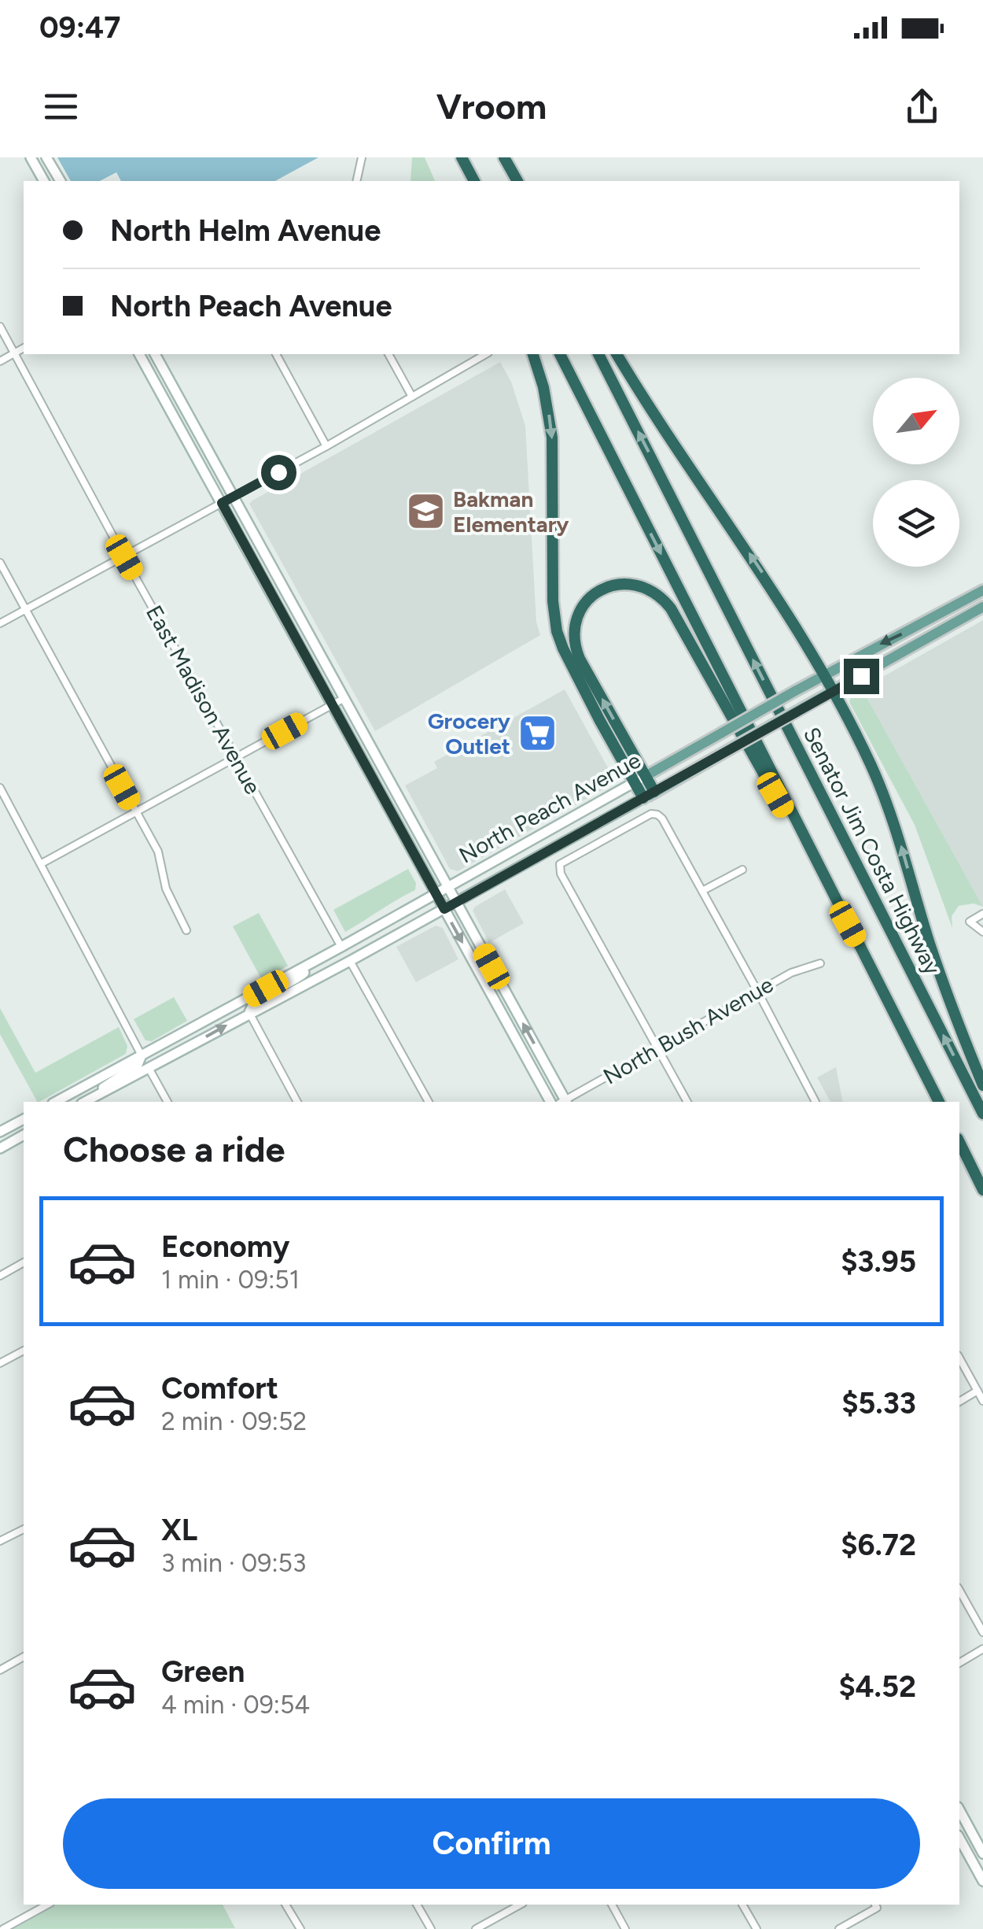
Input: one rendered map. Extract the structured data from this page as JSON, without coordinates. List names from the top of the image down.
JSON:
{
  "streets": {
    "highway": ["Senator Jim Costa Highway"],
    "main road": ["North Peach Avenue"],
    "street": ["East Madison Avenue", "North Bush Avenue"]
  },
  "crossings": [
    ["East Madison Avenue", "North Peach Avenue"]
  ],
  "places": {
    "school or university": ["Bakman Elementary"],
    "supermarket": ["Grocery Outlet"]
  },
  "north": "top right",
  "page": {
    "status": "09:47",
    "header": "Vroom",
    "banner": ["North Helm Avenue", "North Peach Avenue"],
    "heading": "Choose a ride",
    "list": [
      {
        "name": "Economy",
        "note": "1 min · 09:51",
        "value": "$3.95"
      },
      {
        "name": "Comfort",
        "note": "2 min · 09:52",
        "value": "$5.33"
      },
      {
        "name": "XL",
        "note": "3 min · 09:53",
        "value": "$6.72"
      },
      {
        "name": "Green",
        "note": "4 min · 09:54",
        "value": "$4.52"
      }
    ],
    "buttons": "Confirm"
  }
}
